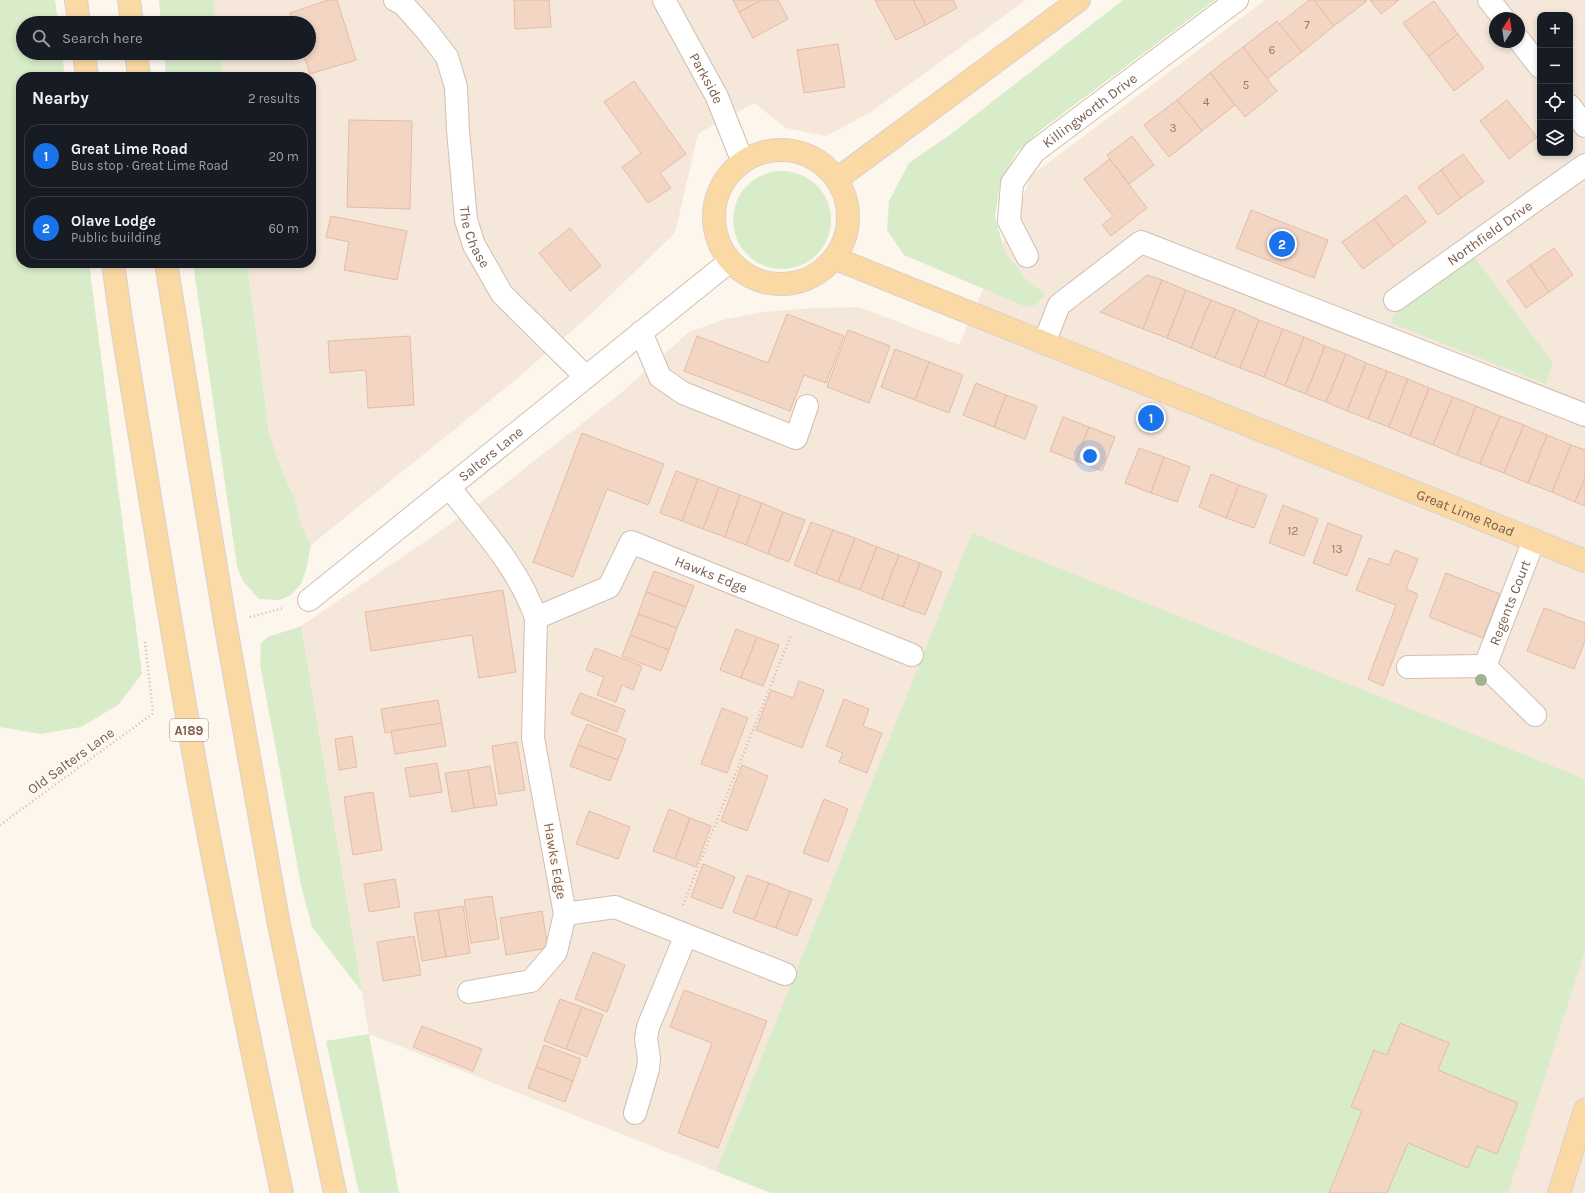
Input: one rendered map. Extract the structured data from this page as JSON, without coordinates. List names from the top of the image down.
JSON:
{
  "streets": {
    "main road": ["Great Lime Road", "A189"],
    "street": [
      "Parkside",
      "Killingworth Drive",
      "Northfield Drive",
      "The Chase",
      "Salters Lane",
      "Hawks Edge",
      "Regents Court"
    ],
    "path": ["Old Salters Lane"]
  },
  "crossings": [
    ["Parkside", "Salters Lane"],
    ["Parkside", "Great Lime Road"],
    ["The Chase", "Salters Lane"],
    ["Salters Lane", "Great Lime Road"],
    ["Salters Lane", "Hawks Edge"],
    ["Great Lime Road", "Regents Court"]
  ],
  "house_numbers": [
    "7",
    "6",
    "5",
    "4",
    "3",
    "12",
    "13"
  ],
  "north": "top",
  "page": {
    "map_buttons": ["+", "−"],
    "search": "Search here",
    "heading": ["Nearby", "2 results"],
    "list": [
      {
        "mark": "1",
        "name": "Great Lime Road",
        "note": "Bus stop · Great Lime Road",
        "value": "20 m"
      },
      {
        "mark": "2",
        "name": "Olave Lodge",
        "note": "Public building",
        "value": "60 m"
      }
    ],
    "pins": ["2", "1"]
  }
}
